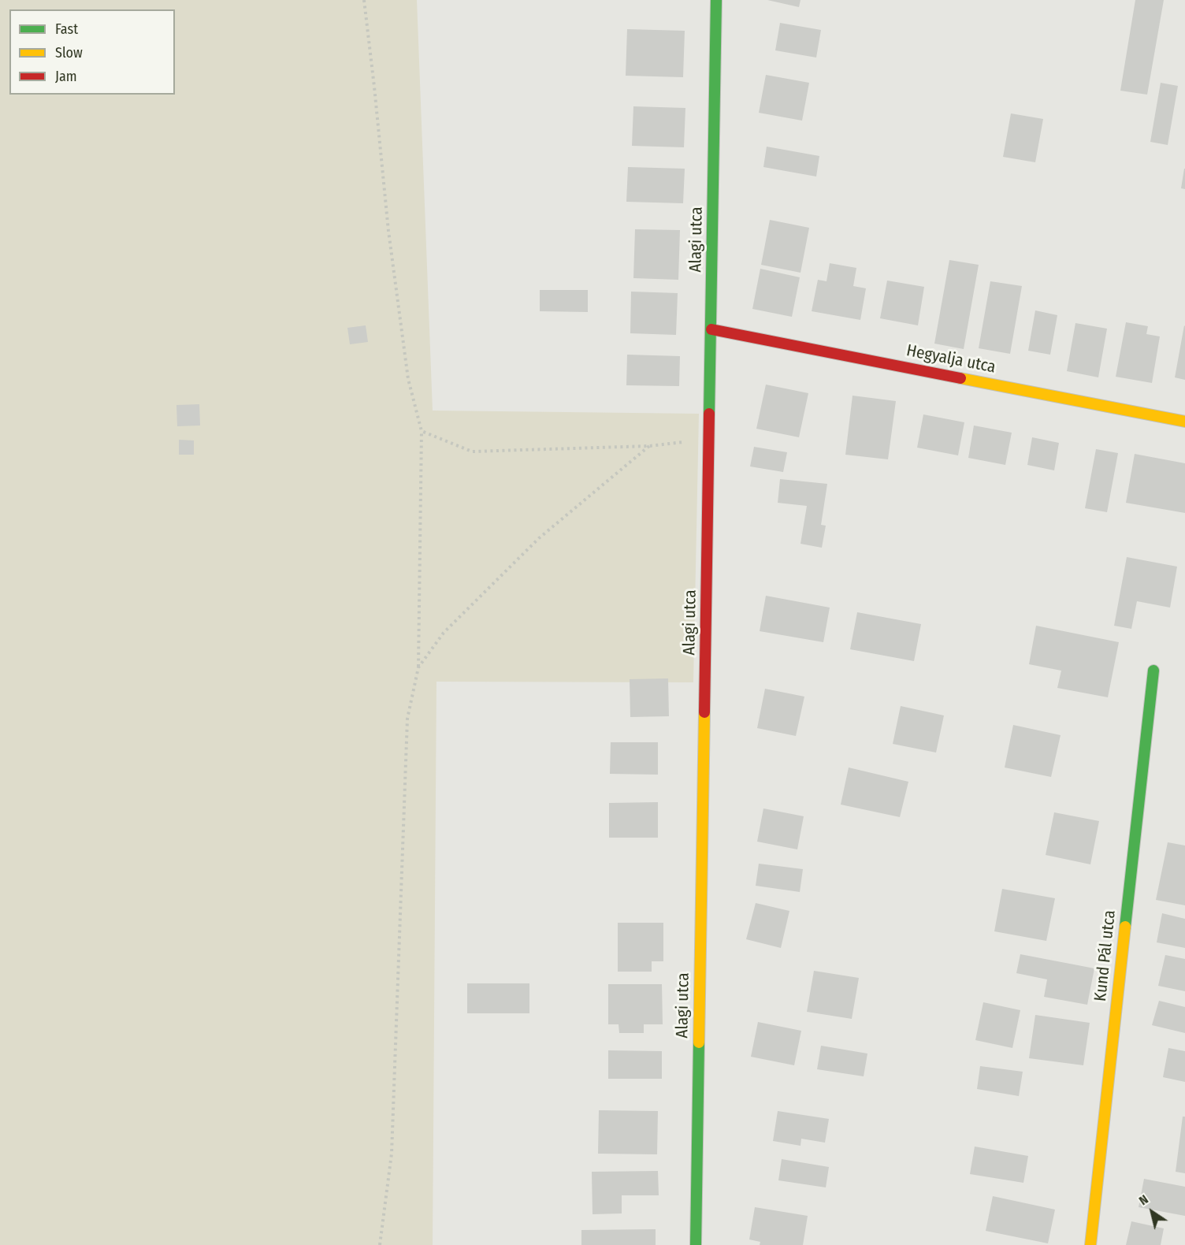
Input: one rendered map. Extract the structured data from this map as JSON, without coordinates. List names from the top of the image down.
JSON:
{
  "streets": {
    "street": ["Alagi utca", "Hegyalja utca", "Kund Pál utca"]
  },
  "crossings": [
    ["Alagi utca", "Hegyalja utca"]
  ],
  "legend": ["Fast", "Slow", "Jam"],
  "north": "top left"
}
